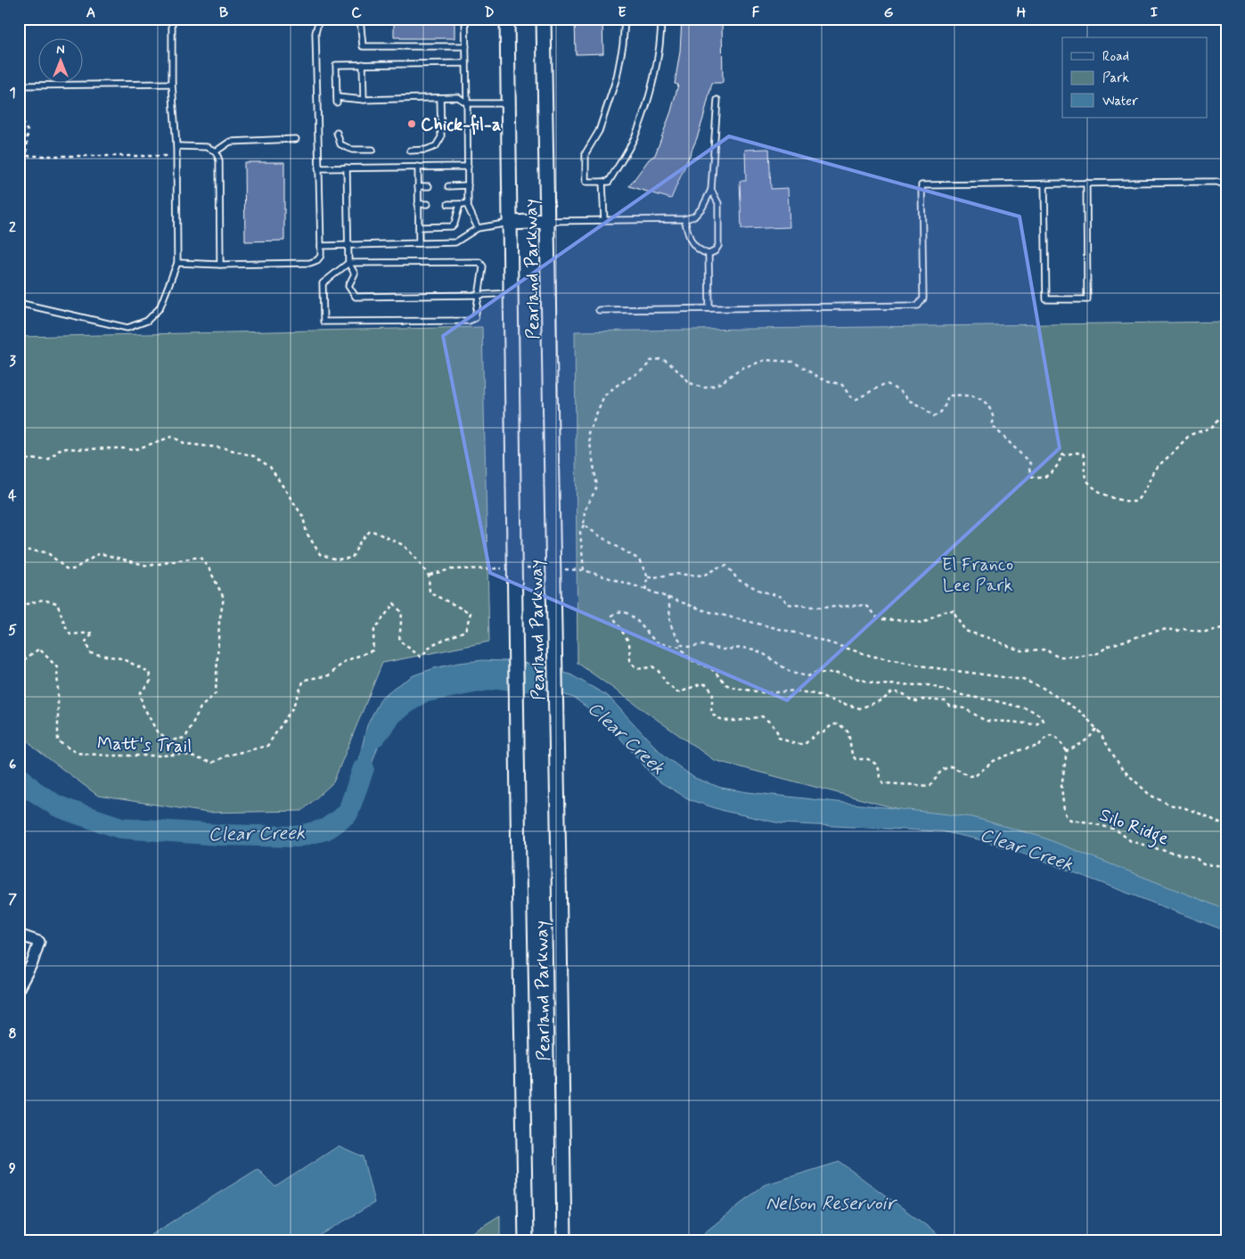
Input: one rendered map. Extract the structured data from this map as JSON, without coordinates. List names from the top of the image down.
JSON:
{
  "streets": {
    "main road": ["Pearland Parkway"],
    "path": ["Matt's Trail", "Silo Ridge"]
  },
  "water": ["Clear Creek", "Nelson Reservoir"],
  "parks": ["El Franco Lee Park"],
  "places": ["Chick-fil-a"],
  "legend": ["Road", "Park", "Water"],
  "north": "top",
  "grid": {
    "columns": [
      "A",
      "B",
      "C",
      "D",
      "E",
      "F",
      "G",
      "H",
      "I"
    ],
    "rows": [
      "1",
      "2",
      "3",
      "4",
      "5",
      "6",
      "7",
      "8",
      "9"
    ]
  }
}
